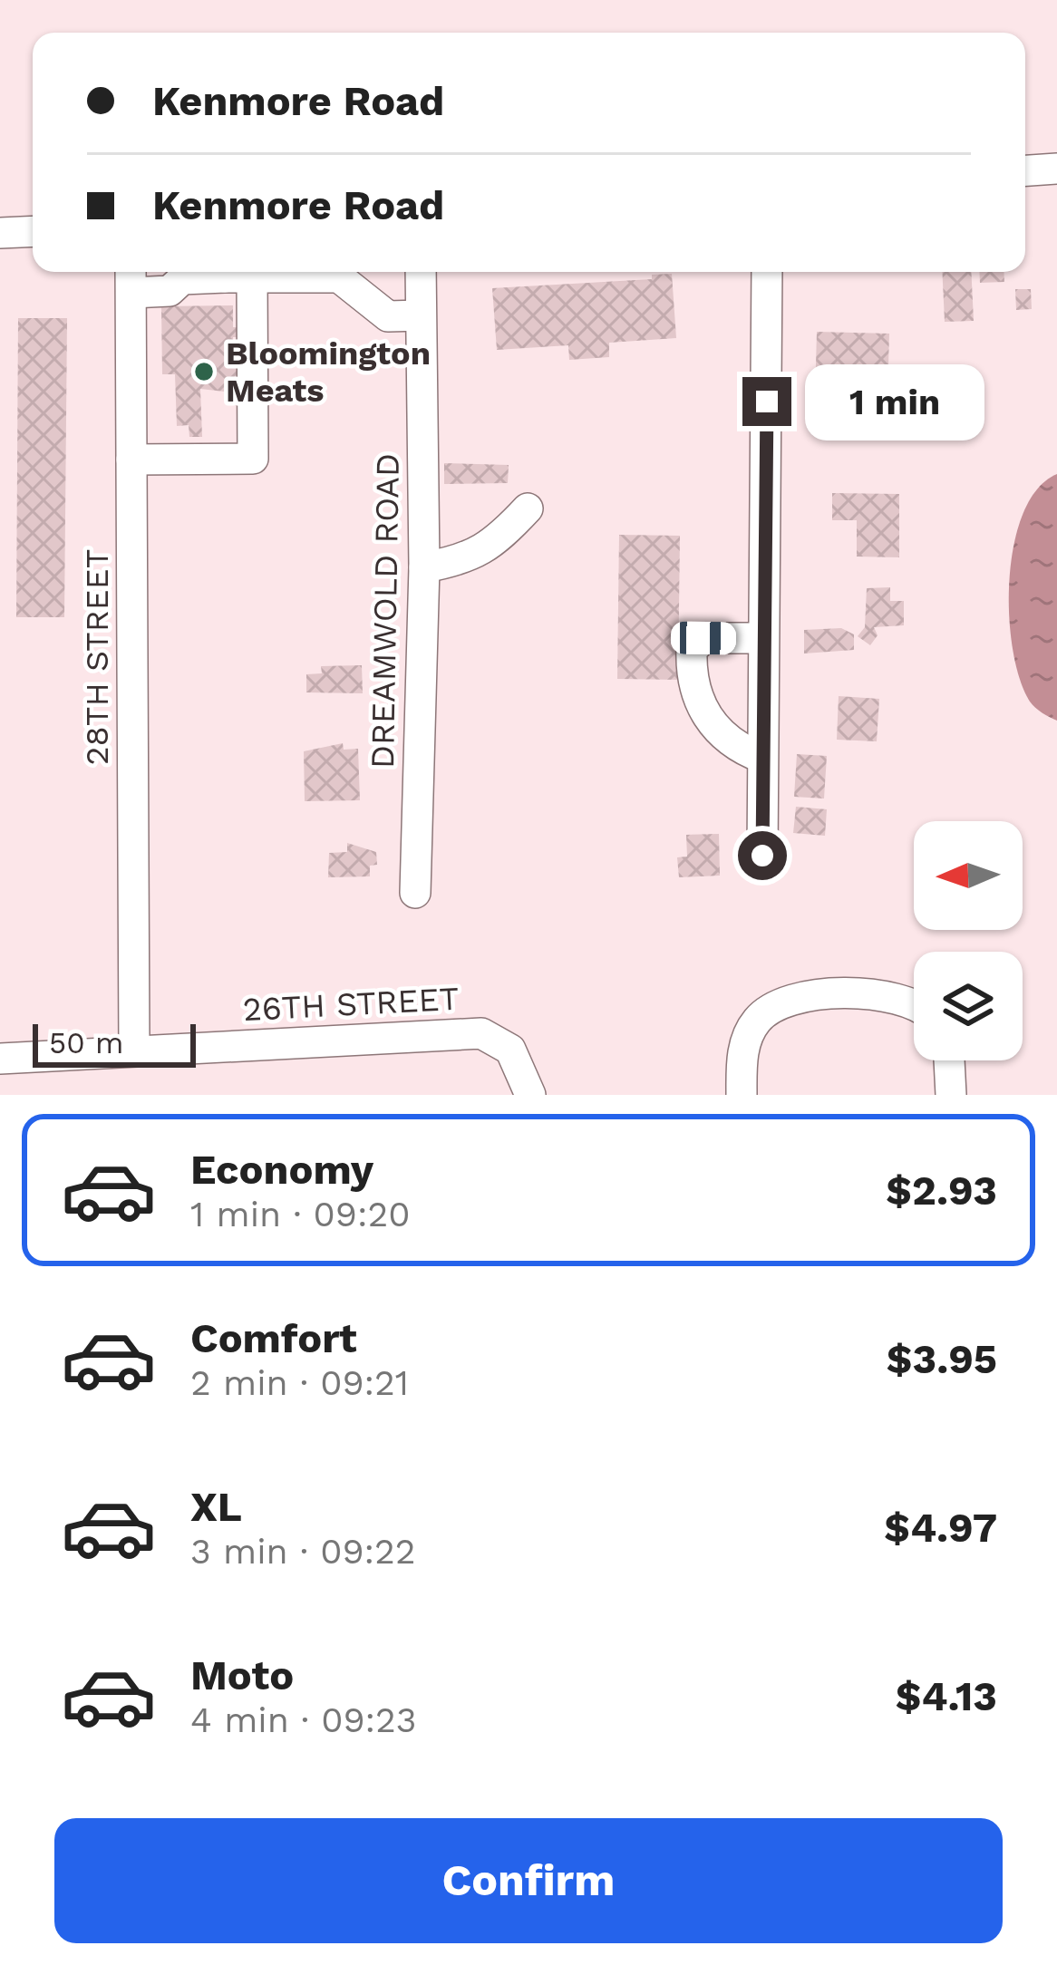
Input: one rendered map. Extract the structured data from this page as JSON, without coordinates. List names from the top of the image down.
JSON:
{
  "streets": {
    "street": ["DREAMWOLD ROAD", "28TH STREET", "26TH STREET"]
  },
  "crossings": [
    ["28TH STREET", "26TH STREET"]
  ],
  "places": ["Bloomington Meats"],
  "scale_bar": "50 m",
  "north": "left",
  "page": {
    "banner": ["Kenmore Road", "Kenmore Road"],
    "bubble": "1 min",
    "scale": "50 m",
    "list": [
      {
        "name": "Economy",
        "note": "1 min · 09:20",
        "value": "$2.93"
      },
      {
        "name": "Comfort",
        "note": "2 min · 09:21",
        "value": "$3.95"
      },
      {
        "name": "XL",
        "note": "3 min · 09:22",
        "value": "$4.97"
      },
      {
        "name": "Moto",
        "note": "4 min · 09:23",
        "value": "$4.13"
      }
    ],
    "buttons": "Confirm"
  }
}
